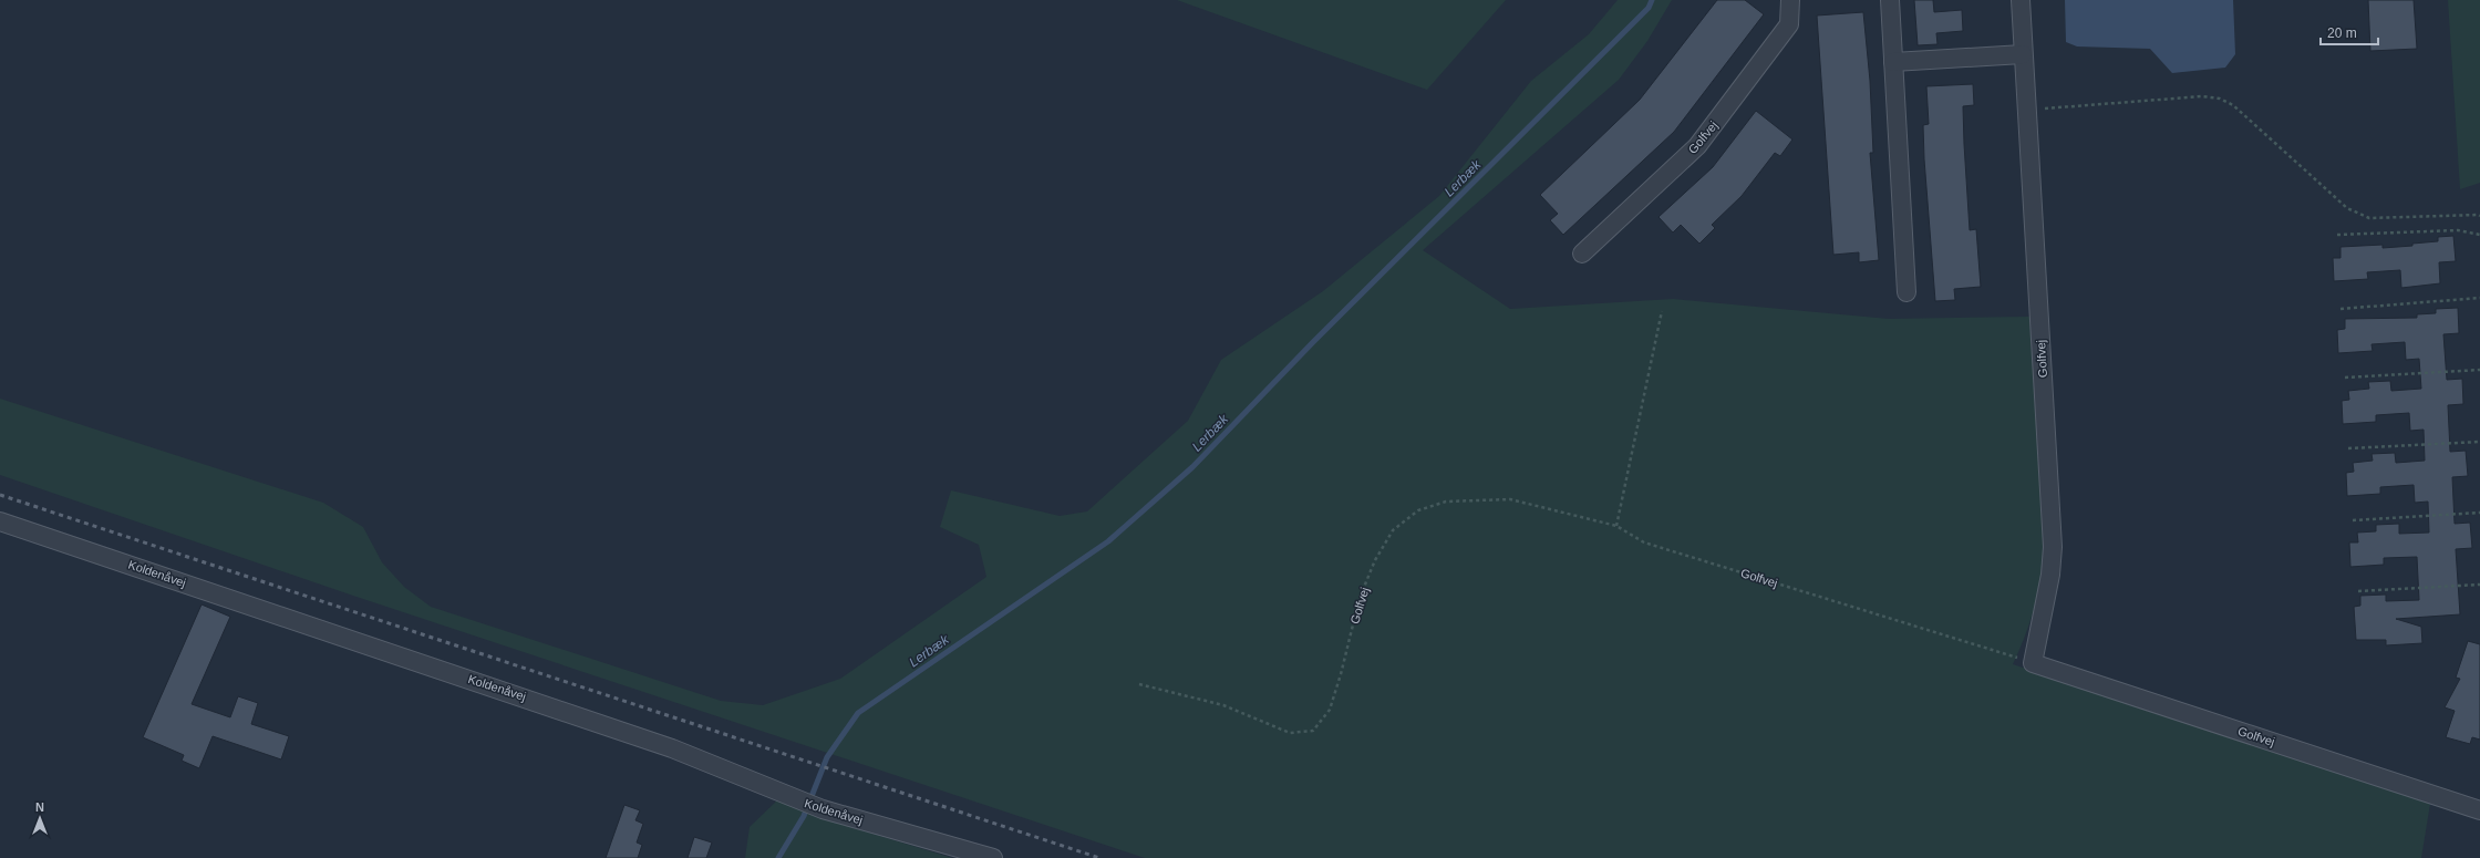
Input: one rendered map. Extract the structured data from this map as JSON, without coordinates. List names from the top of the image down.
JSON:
{
  "streets": {
    "street": ["Golfvej", "Koldenåvej"]
  },
  "water": ["Lerbæk"],
  "scale_bar": "20 m",
  "north": "top"
}
